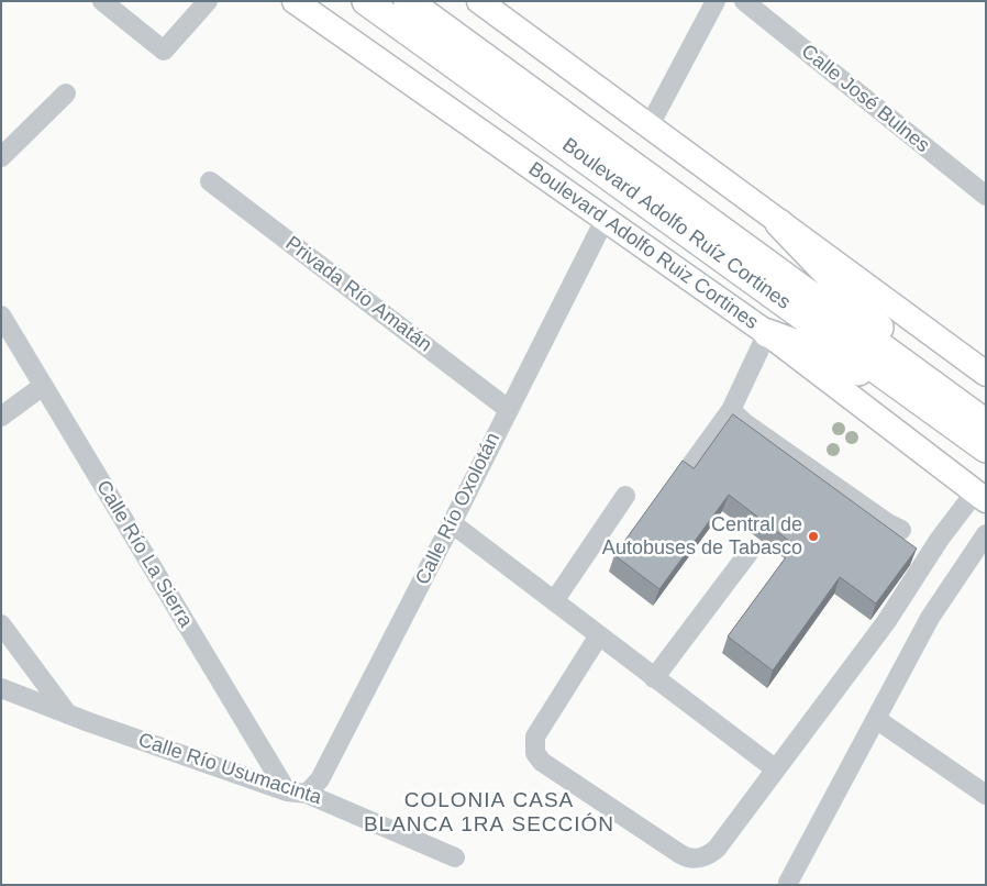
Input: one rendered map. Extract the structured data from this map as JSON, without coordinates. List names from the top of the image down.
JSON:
{
  "streets": {
    "highway": ["Boulevard Adolfo Ruíz Cortines"],
    "main road": ["Boulevard Adolfo Ruiz Cortines"],
    "street": [
      "Calle José Bulnes",
      "Privada Río Amatán",
      "Calle Río Oxolotán",
      "Calle Río La Sierra",
      "Calle Río Usumacinta"
    ]
  },
  "crossings": [
    ["Boulevard Adolfo Ruiz Cortines", "Calle Río Oxolotán"],
    ["Privada Río Amatán", "Calle Río Oxolotán"],
    ["Calle Río Oxolotán", "Calle Río Usumacinta"],
    ["Calle Río La Sierra", "Calle Río Usumacinta"]
  ],
  "districts": ["COLONIA CASA BLANCA 1RA SECCIÓN"],
  "places": ["Central de Autobuses de Tabasco"]
}
